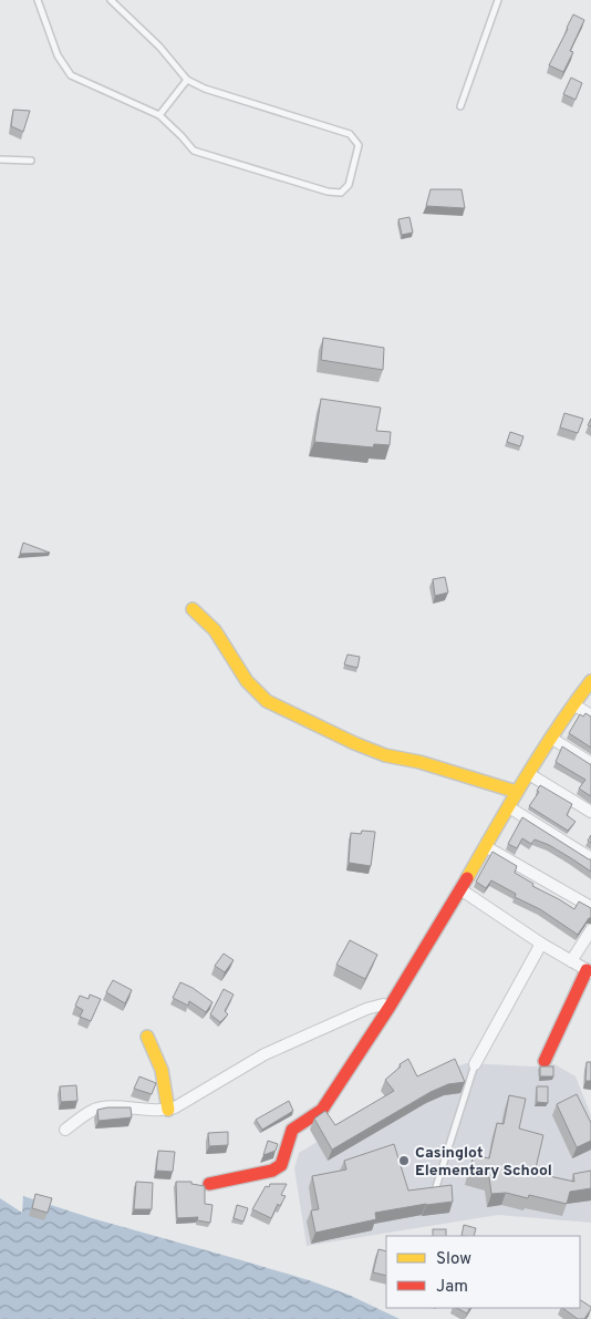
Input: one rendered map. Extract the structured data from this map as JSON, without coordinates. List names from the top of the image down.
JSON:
{
  "places": ["Casinglot Elementary School"],
  "legend": ["Slow", "Jam"]
}
